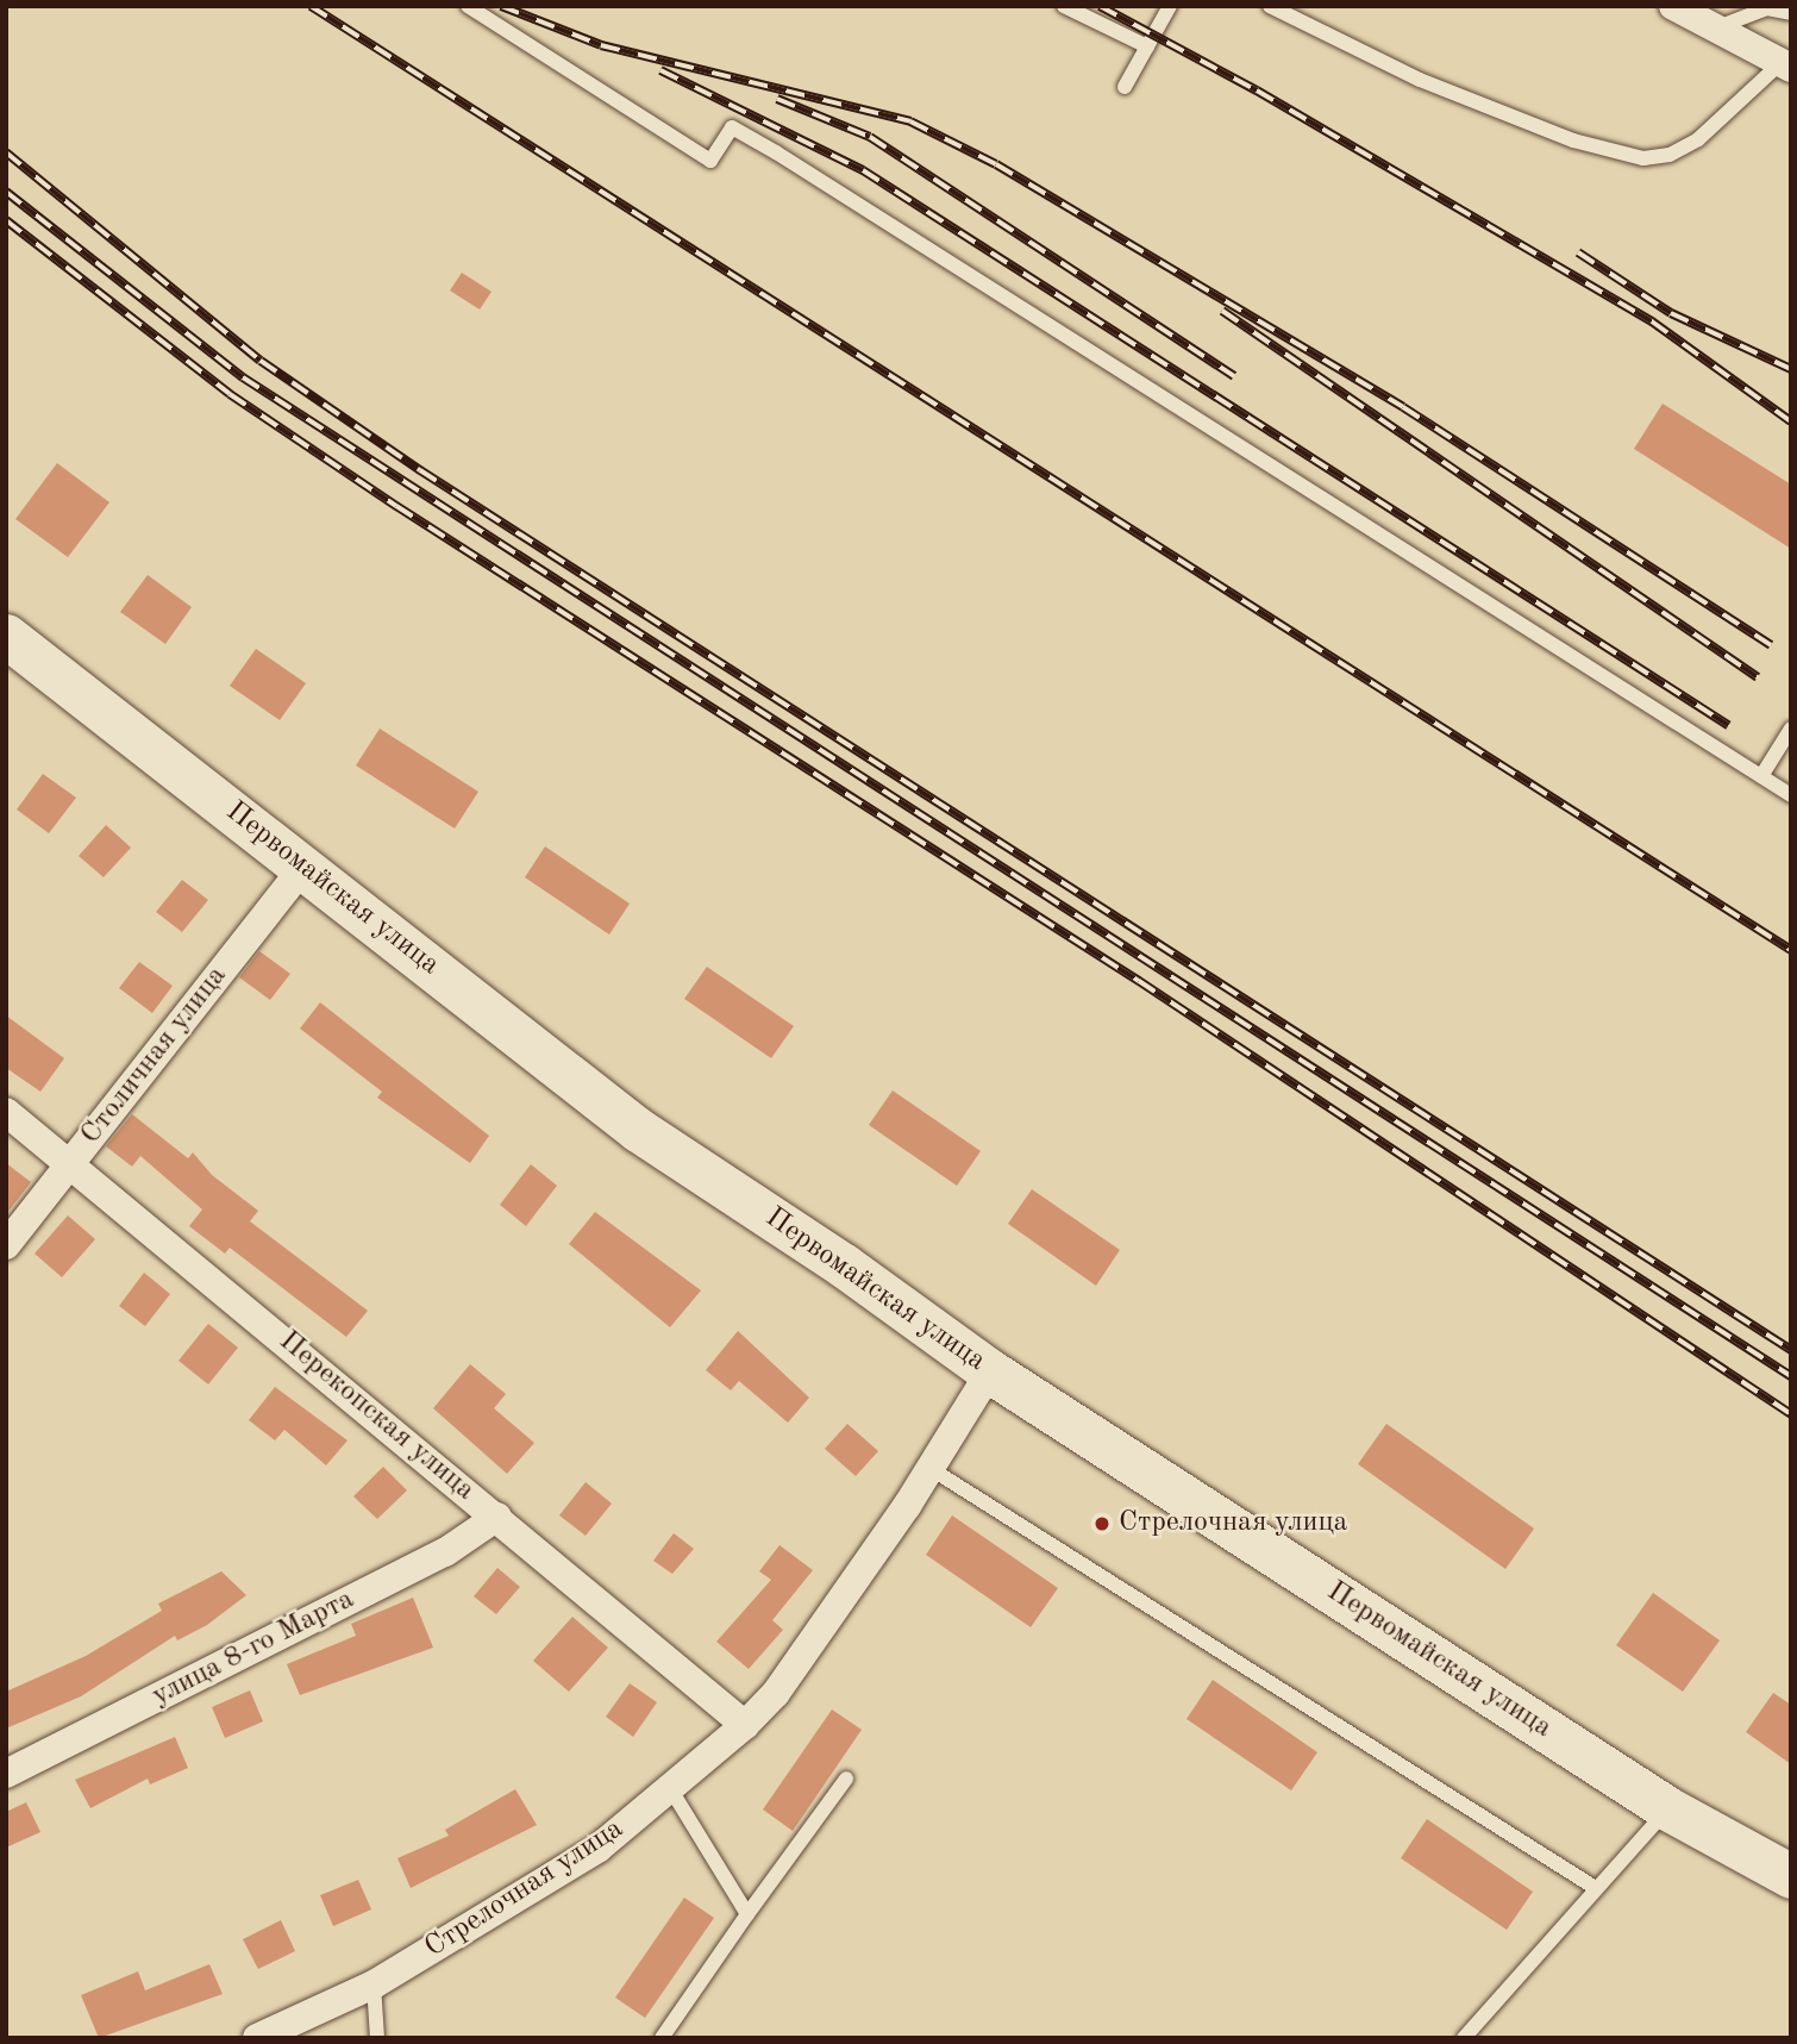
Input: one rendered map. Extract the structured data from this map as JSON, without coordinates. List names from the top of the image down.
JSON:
{
  "streets": {
    "main road": ["Первомайская улица"],
    "street": [
      "Столичная улица",
      "Перекопская улица",
      "улица 8-го Марта",
      "Стрелочная улица"
    ]
  },
  "crossings": [
    ["Первомайская улица", "Столичная улица"],
    ["Первомайская улица", "Стрелочная улица"],
    ["Столичная улица", "Перекопская улица"],
    ["Перекопская улица", "улица 8-го Марта"],
    ["Перекопская улица", "Стрелочная улица"]
  ],
  "places": ["Стрелочная улица"]
}
